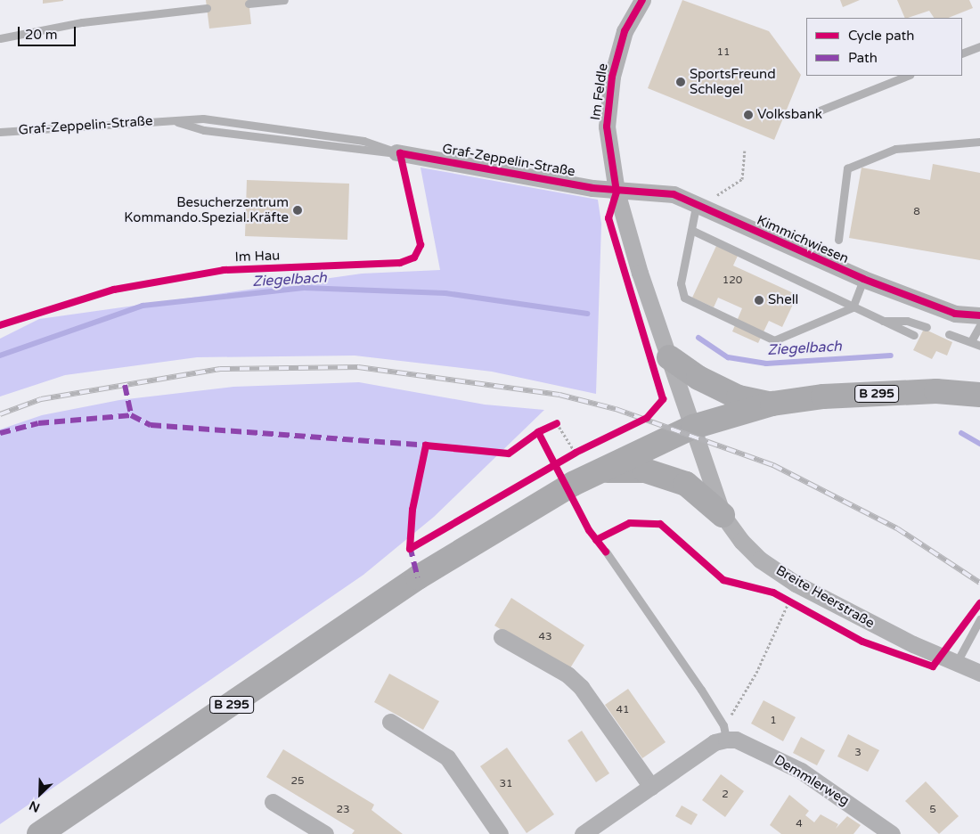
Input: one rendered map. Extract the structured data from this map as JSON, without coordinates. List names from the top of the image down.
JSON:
{
  "streets": {
    "main road": ["B 295"],
    "street": [
      "Im Feldle",
      "Graf-Zeppelin-Straße",
      "Kimmichwiesen",
      "Breite Heerstraße",
      "Demmlerweg"
    ],
    "cycle path": ["Im Hau"]
  },
  "crossings": [
    ["Im Feldle", "Graf-Zeppelin-Straße"],
    ["Im Feldle", "Kimmichwiesen"],
    ["Im Feldle", "B 295"],
    ["Im Feldle", "Breite Heerstraße"],
    ["Graf-Zeppelin-Straße", "Kimmichwiesen"],
    ["B 295", "Breite Heerstraße"]
  ],
  "water": ["Ziegelbach"],
  "places": [
    "SportsFreund Schlegel",
    "Volksbank",
    "Besucherzentrum Kommando.Spezial.Kräfte",
    "Shell"
  ],
  "house_numbers": [
    "11",
    "8",
    "120",
    "43",
    "41",
    "1",
    "3",
    "25",
    "31",
    "2",
    "23",
    "5",
    "4"
  ],
  "legend": ["Cycle path", "Path"],
  "scale_bar": "20 m",
  "north": "bottom left"
}
